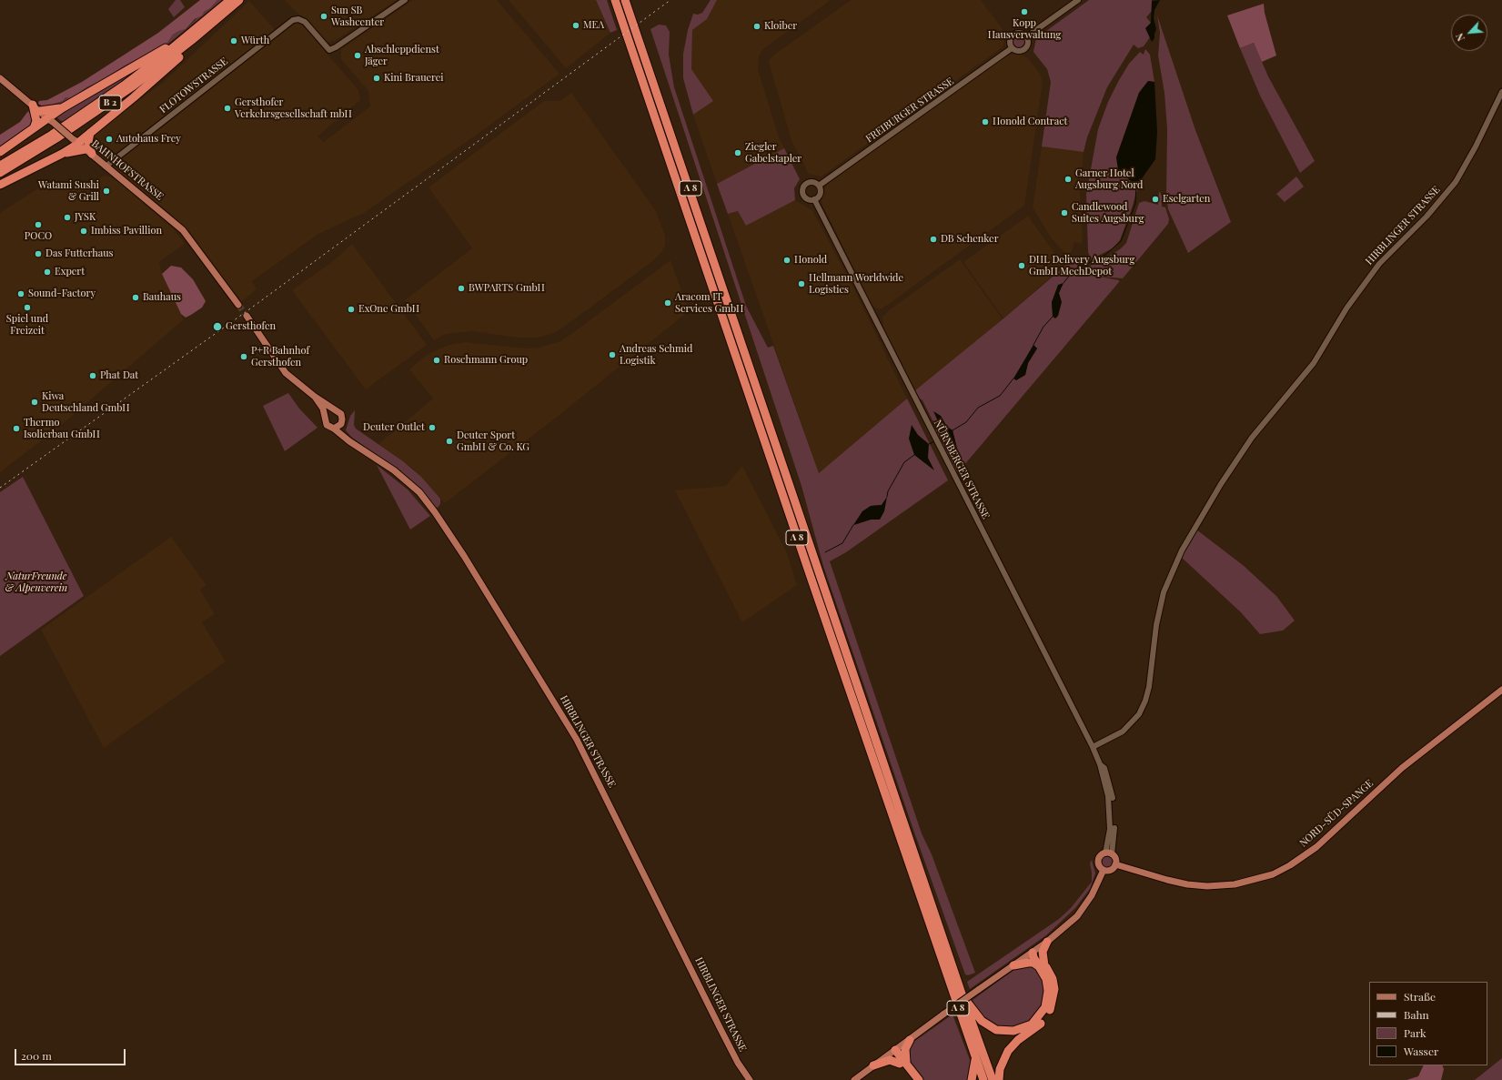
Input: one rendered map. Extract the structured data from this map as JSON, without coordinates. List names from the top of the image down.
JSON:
{
  "streets": {
    "highway": ["B 2", "A 8"],
    "main road": ["BAHNHOFSTRASSE", "HIRBLINGER STRASSE", "NORD-SÜD-SPANGE"],
    "street": ["FLOTOWSTRASSE", "FREIBURGER STRASSE", "NÜRNBERGER STRASSE"]
  },
  "crossings": [
    ["FLOTOWSTRASSE", "BAHNHOFSTRASSE"],
    ["FREIBURGER STRASSE", "NÜRNBERGER STRASSE"],
    ["HIRBLINGER STRASSE", "NÜRNBERGER STRASSE"],
    ["NÜRNBERGER STRASSE", "NORD-SÜD-SPANGE"]
  ],
  "parks": ["NaturFreunde & Alpenverein"],
  "places": [
    "Kopp Hausverwaltung",
    "Sun SB Washcenter",
    "MEA",
    "Kloiber",
    "Würth",
    "Abschleppdienst Jäger",
    "Kini Brauerei",
    "Gersthofer Verkehrsgesellschaft mbH",
    "Honold Contract",
    "Autohaus Frey",
    "Ziegler Gabelstapler",
    "Garner Hotel Augsburg Nord",
    "Watami Sushi & Grill",
    "Eselgarten",
    "Candlewood Suites Augsburg",
    "JYSK",
    "POCO",
    "Imbiss Pavillion",
    "DB Schenker",
    "Das Futterhaus",
    "Honold",
    "DHL Delivery Augsburg GmbH MechDepot",
    "Expert",
    "Hellmann Worldwide Logistics",
    "BWPARTS GmbH",
    "Sound-Factory",
    "Bauhaus",
    "Aracom IT Services GmbH",
    "Spiel und Freizeit",
    "ExOne GmbH",
    "Gersthofen",
    "Andreas Schmid Logistik",
    "P+R Bahnhof Gersthofen",
    "Roschmann Group",
    "Phat Dat",
    "Kiwa Deutschland GmbH",
    "Deuter Outlet",
    "Thermo Isolierbau GmbH",
    "Deuter Sport GmbH & Co. KG"
  ],
  "legend": [
    "Straße",
    "Bahn",
    "Park",
    "Wasser"
  ],
  "scale_bar": "200 m",
  "north": "bottom left"
}
